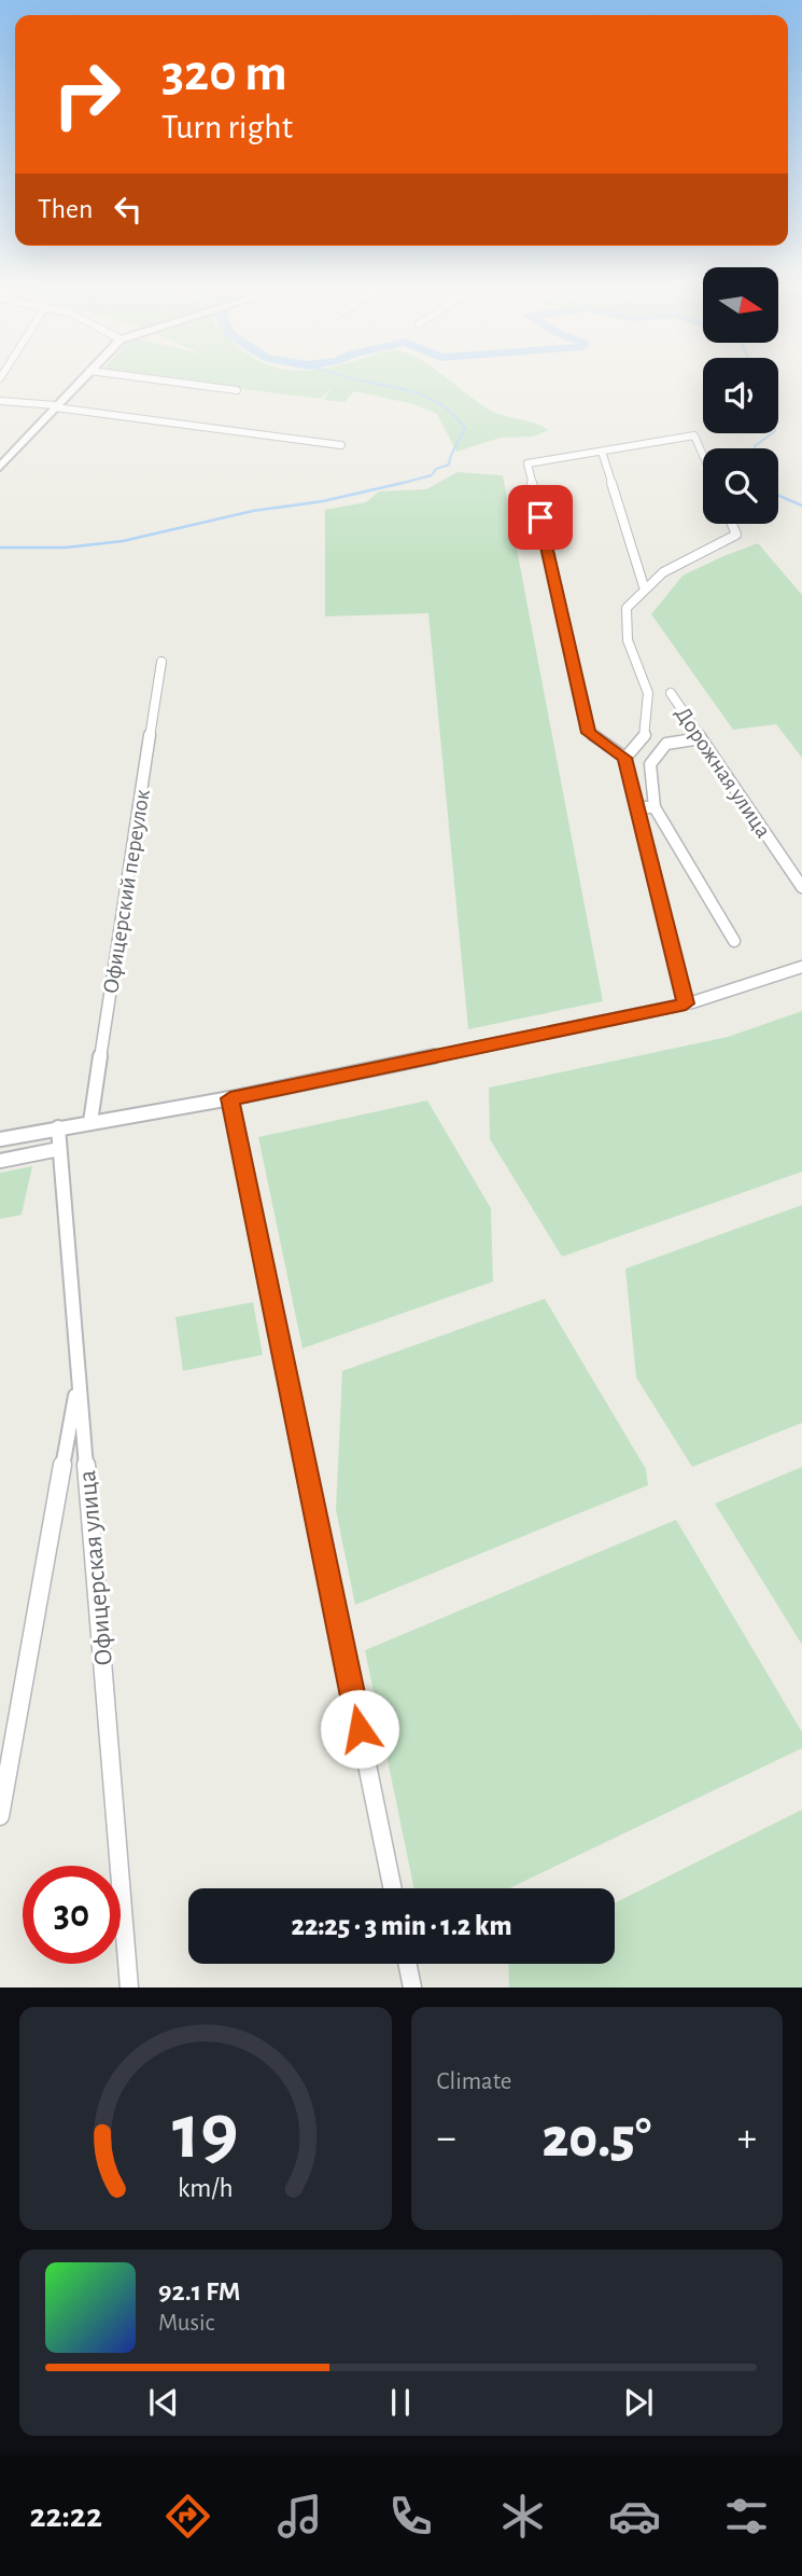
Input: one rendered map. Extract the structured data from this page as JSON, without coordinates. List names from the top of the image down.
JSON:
{
  "streets": {
    "street": ["Дорожная улица", "Офицерский переулок", "Офицерская улица"]
  },
  "north": "right",
  "page": {
    "turn": ["320 m", "Turn right"],
    "then": "Then",
    "limit": "30",
    "trip": "22:25 · 3 min · 1.2 km",
    "tile": "Climate",
    "heat": ["−", "20.5°", "+"],
    "song": ["92.1 FM", "Music"],
    "tabs": "22:22",
    "gauge": ["19", "km/h"]
  }
}
